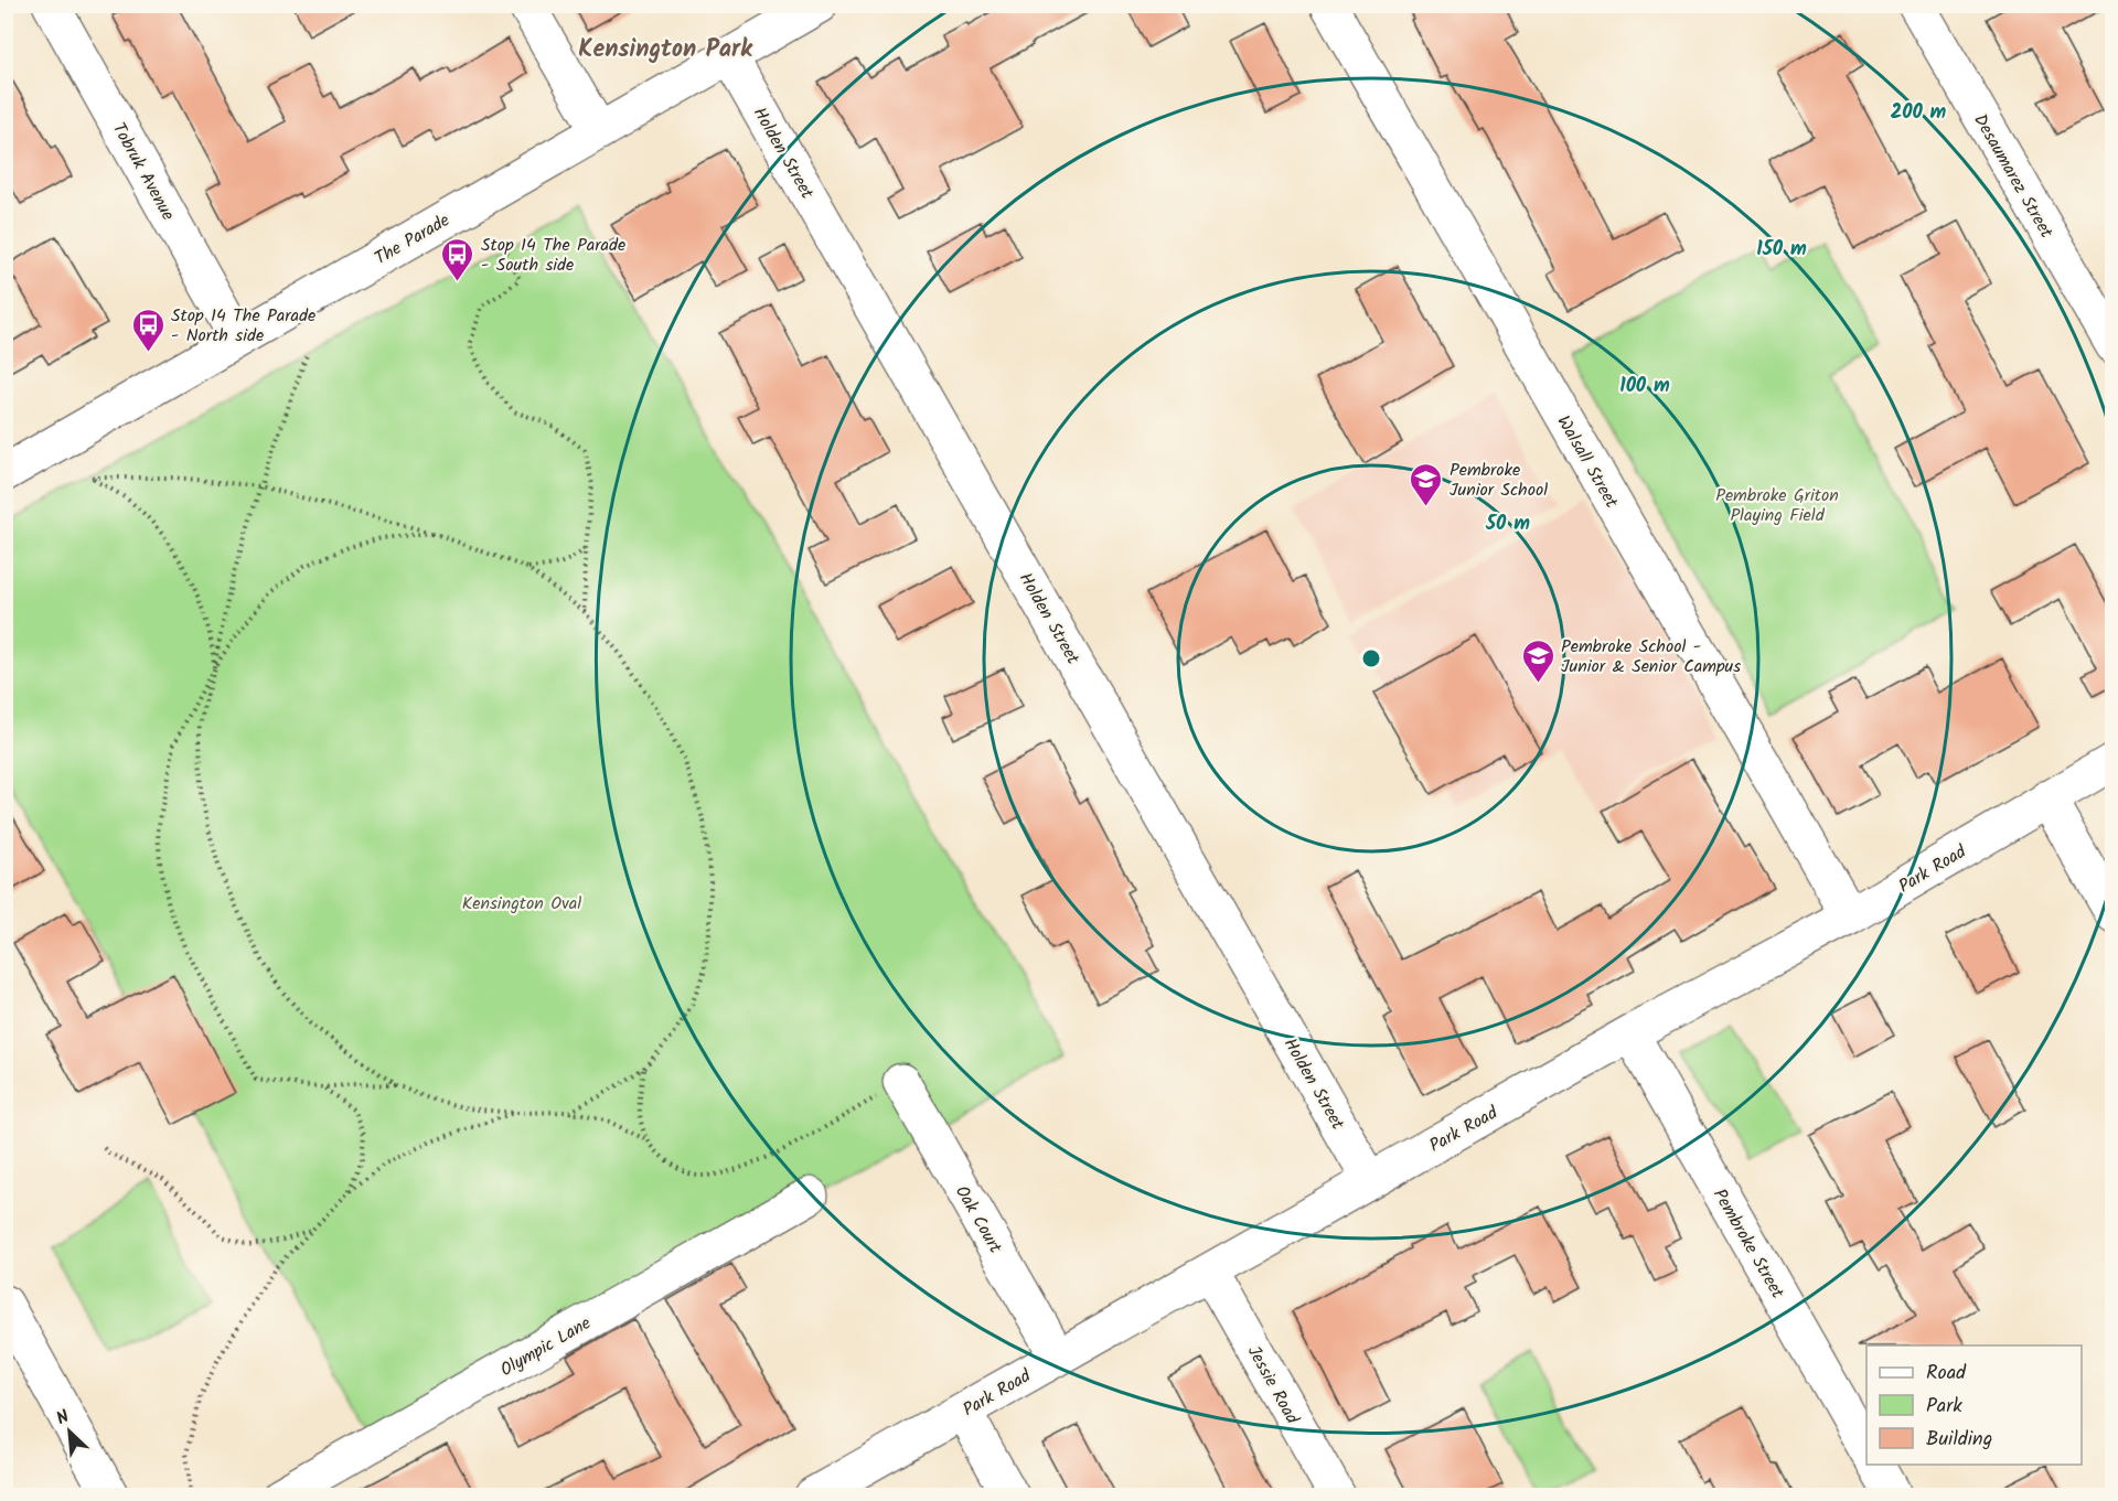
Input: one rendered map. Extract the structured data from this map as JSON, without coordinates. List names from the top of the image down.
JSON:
{
  "streets": {
    "street": [
      "Holden Street",
      "Tobruk Avenue",
      "Desaumarez Street",
      "The Parade",
      "Walsall Street",
      "Park Road",
      "Oak Court",
      "Pembroke Street",
      "Olympic Lane",
      "Jessie Road"
    ]
  },
  "crossings": [
    ["Holden Street", "The Parade"],
    ["Holden Street", "Park Road"],
    ["Tobruk Avenue", "The Parade"],
    ["Walsall Street", "Park Road"],
    ["Park Road", "Oak Court"],
    ["Park Road", "Pembroke Street"],
    ["Park Road", "Jessie Road"]
  ],
  "districts": ["Kensington Park"],
  "parks": ["Pembroke Griton Playing Field", "Kensington Oval"],
  "places": {
    "bus stop": ["Stop 14 The Parade - South side", "Stop 14 The Parade - North side"],
    "school or university": ["Pembroke Junior School", "Pembroke School - Junior & Senior Campus"]
  },
  "legend": ["Road", "Park", "Building"],
  "north": "top left",
  "rings": [
    "200 m",
    "150 m",
    "100 m",
    "50 m"
  ]
}
